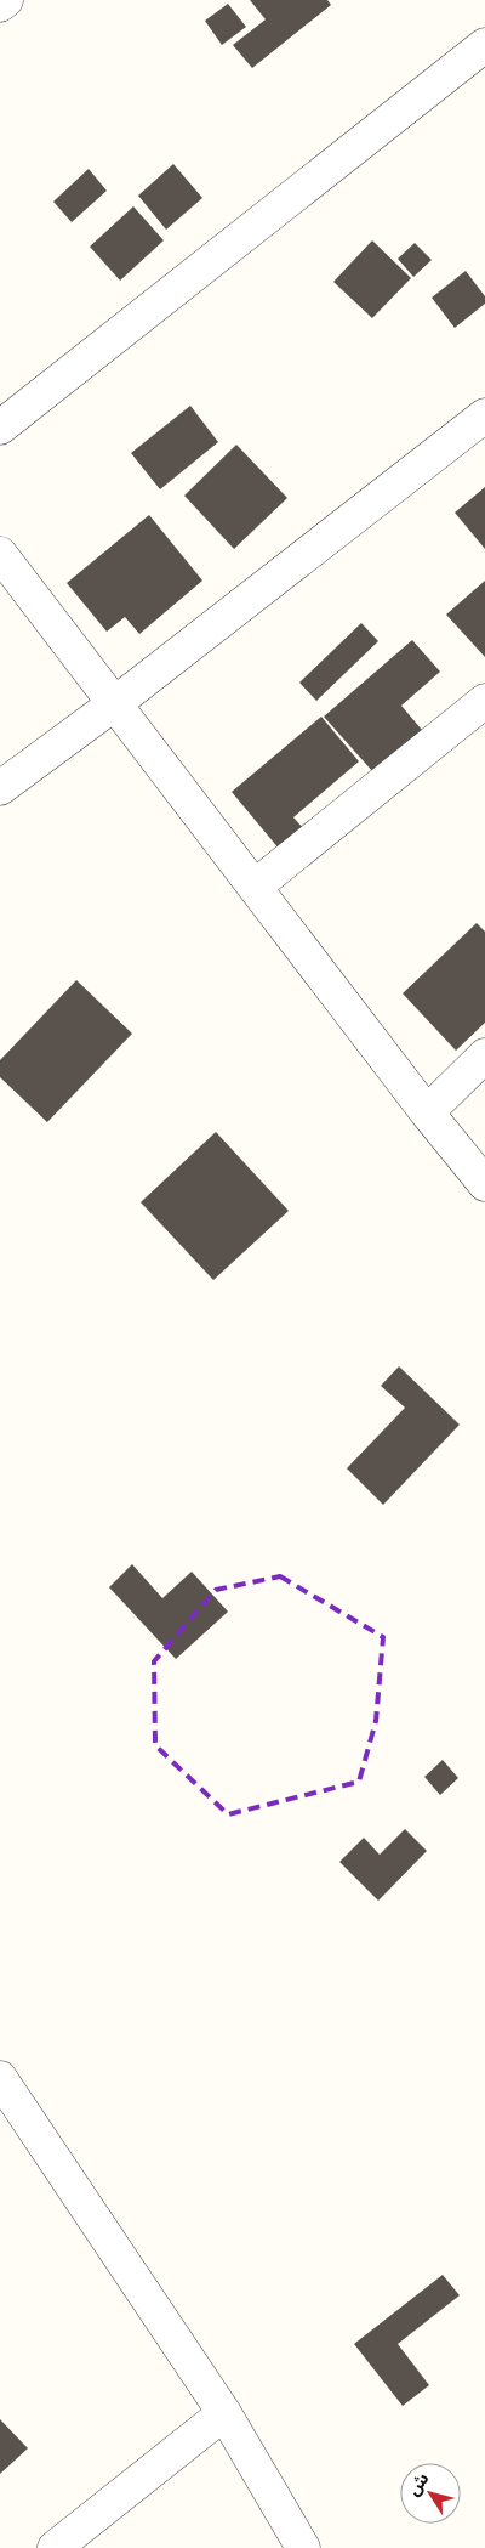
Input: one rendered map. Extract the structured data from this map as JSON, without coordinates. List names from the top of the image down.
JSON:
{
  "north": "top left"
}
